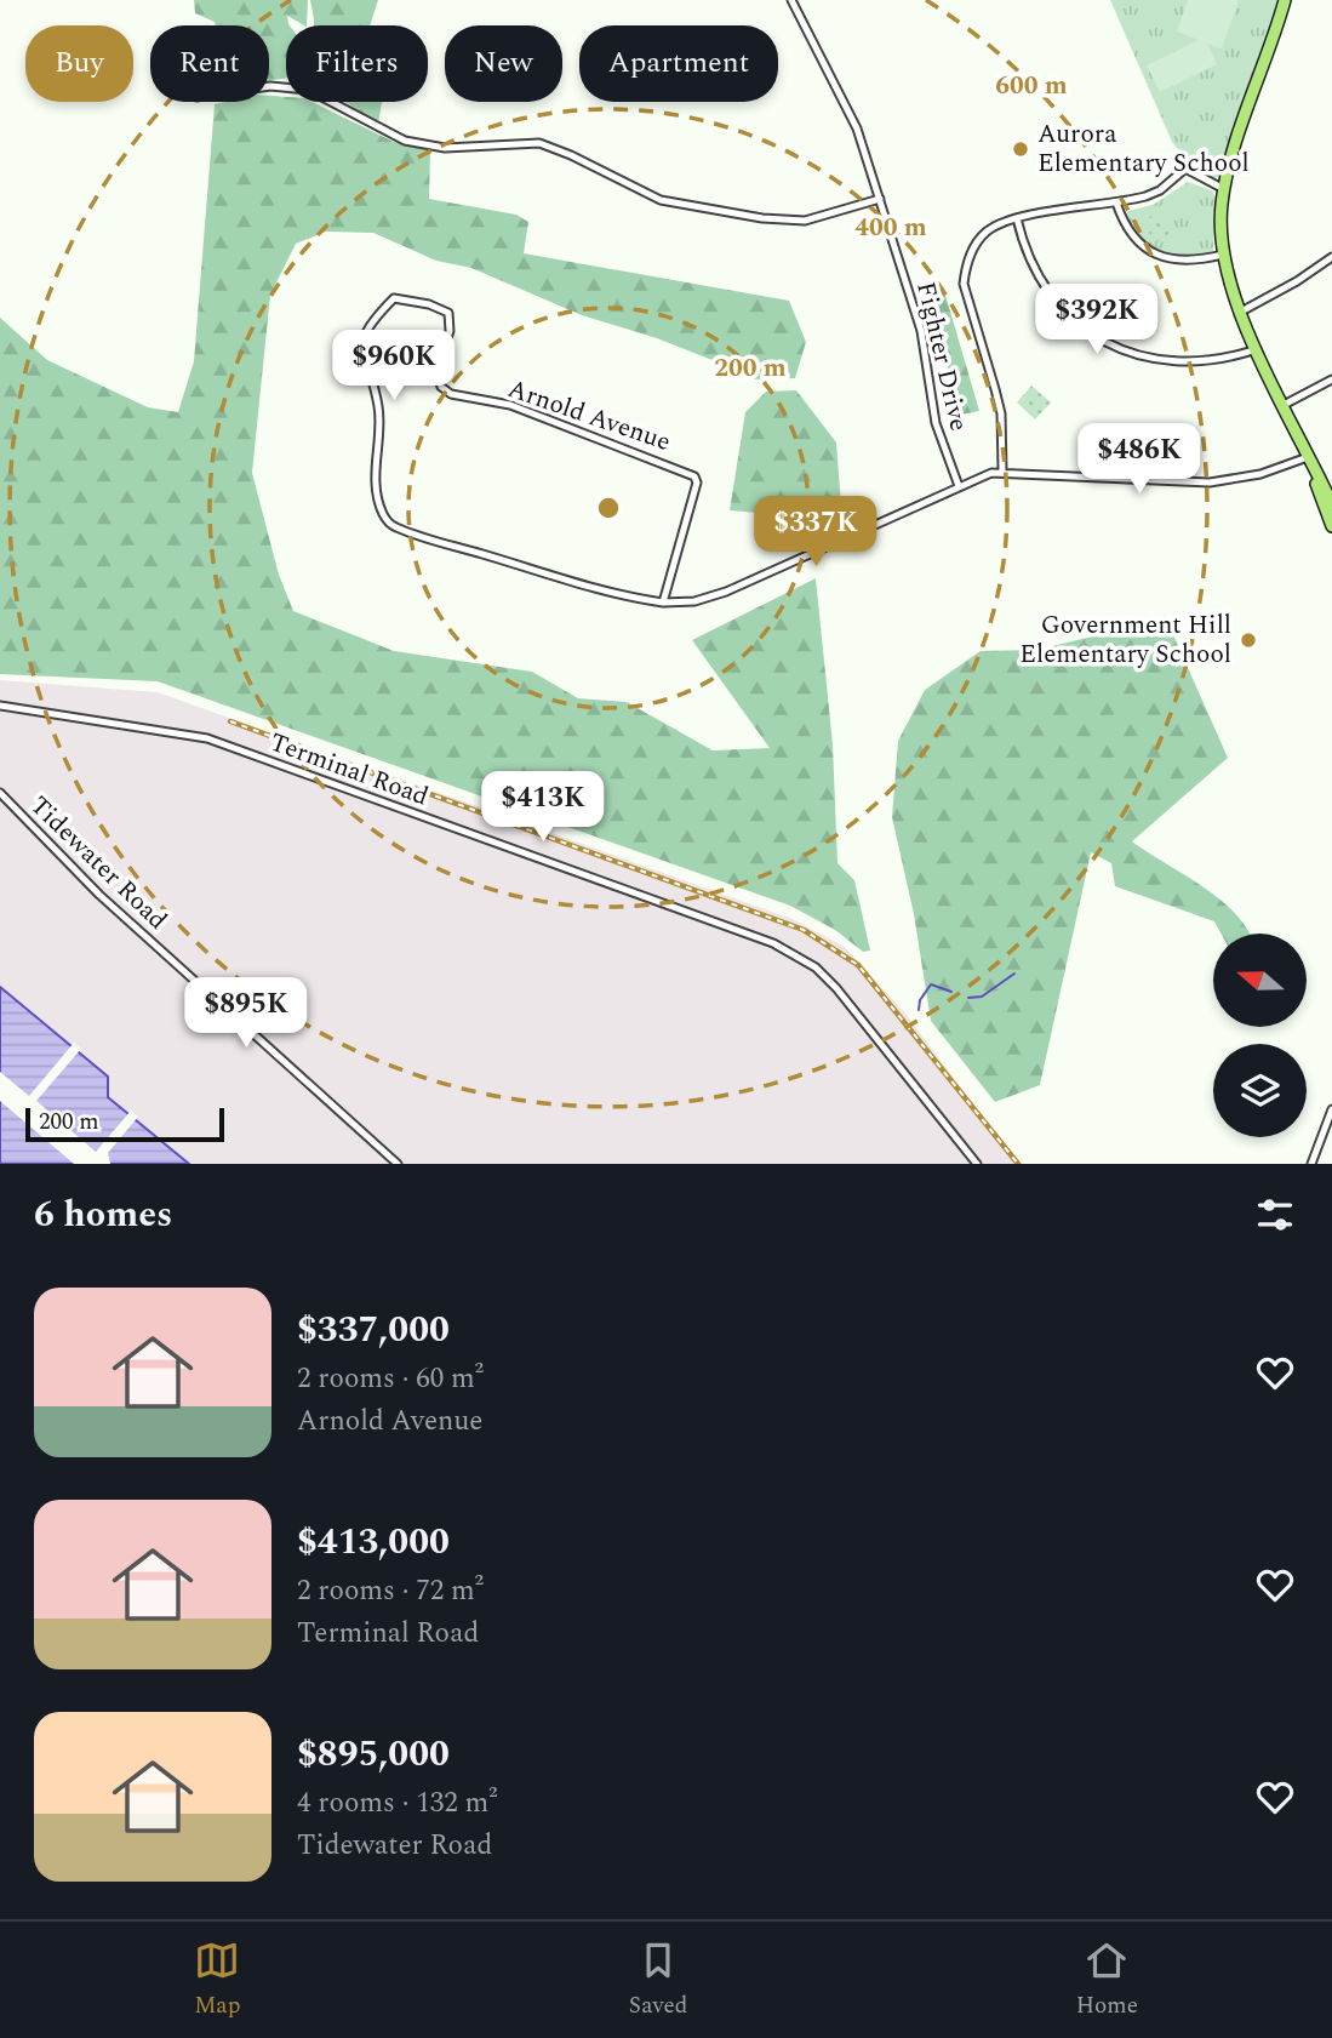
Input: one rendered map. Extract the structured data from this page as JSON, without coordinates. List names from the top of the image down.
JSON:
{
  "streets": {
    "street": [
      "Fighter Drive",
      "Arnold Avenue",
      "Terminal Road",
      "Tidewater Road"
    ]
  },
  "crossings": [
    ["Fighter Drive", "Arnold Avenue"]
  ],
  "places": ["Aurora Elementary School", "Government Hill Elementary School"],
  "scale_bar": "200 m",
  "north": "left",
  "page": {
    "chip": [
      "Buy",
      "Rent",
      "Filters",
      "New",
      "Apartment"
    ],
    "price": [
      "$392K",
      "$960K",
      "$486K",
      "$337K",
      "$413K",
      "$895K"
    ],
    "scale": "200 m",
    "heading": "6 homes",
    "list": [
      {
        "name": "$337,000",
        "note": "2 rooms · 60 m² · Arnold Avenue"
      },
      {
        "name": "$413,000",
        "note": "2 rooms · 72 m² · Terminal Road"
      },
      {
        "name": "$895,000",
        "note": "4 rooms · 132 m² · Tidewater Road"
      }
    ],
    "tabs": ["Map", "Saved", "Home"]
  },
  "rings": ["600 m", "400 m", "200 m"]
}
